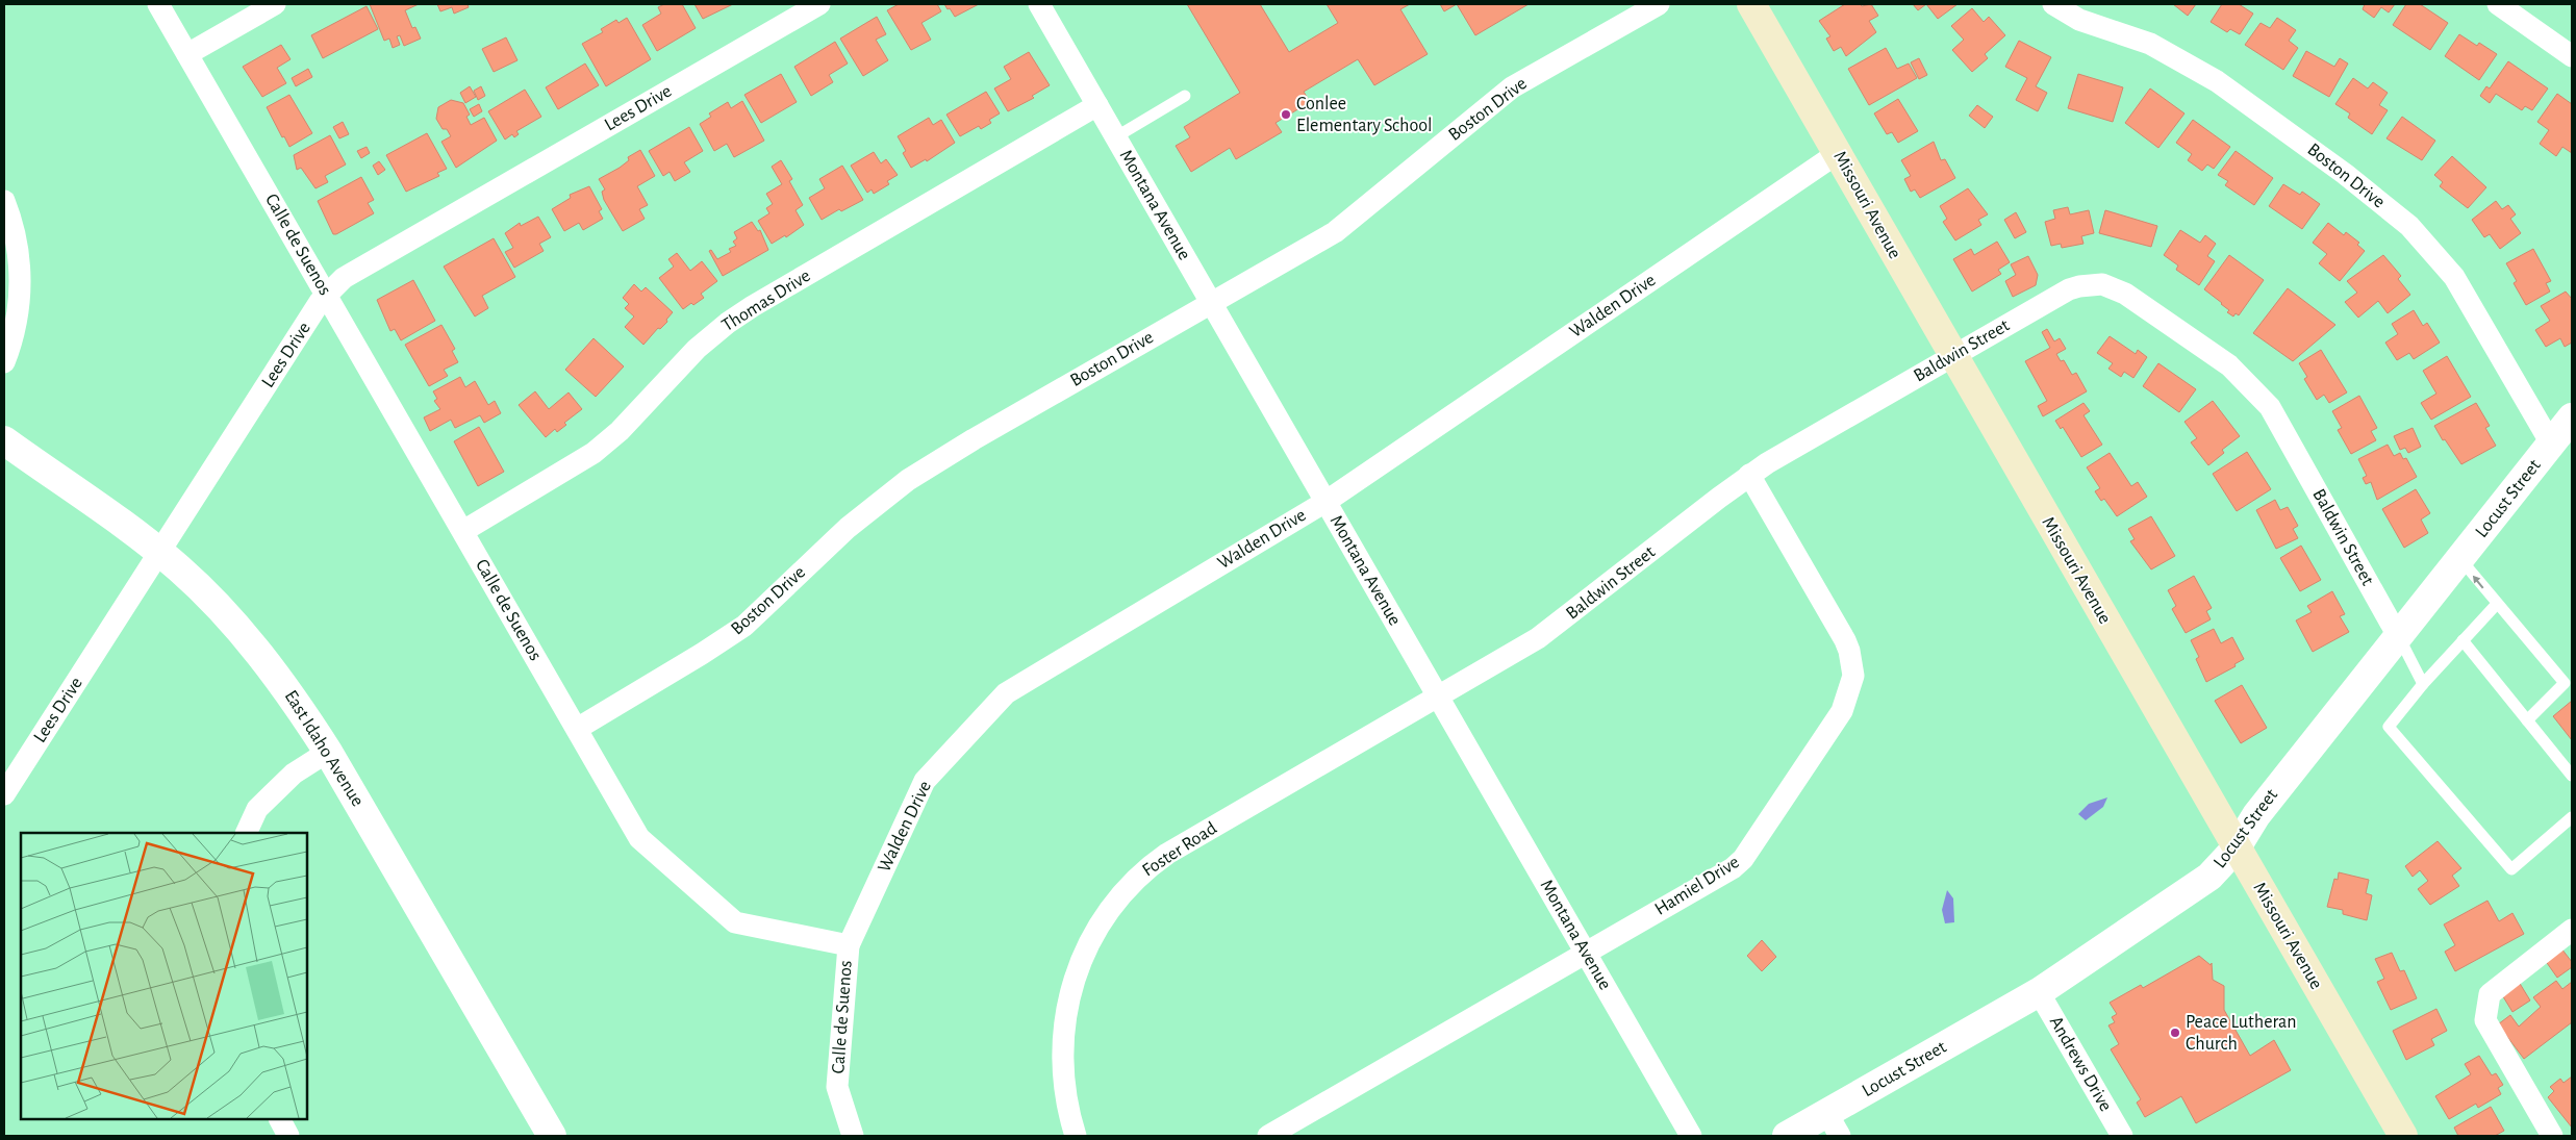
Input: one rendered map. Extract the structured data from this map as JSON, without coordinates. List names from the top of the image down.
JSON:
{
  "streets": {
    "main road": ["Missouri Avenue"],
    "street": [
      "Lees Drive",
      "Boston Drive",
      "Montana Avenue",
      "Calle de Suenos",
      "Thomas Drive",
      "Walden Drive",
      "Baldwin Street",
      "Locust Street",
      "East Idaho Avenue",
      "Foster Road",
      "Hamiel Drive",
      "Andrews Drive"
    ]
  },
  "crossings": [
    ["Lees Drive", "Calle de Suenos"],
    ["Lees Drive", "East Idaho Avenue"],
    ["Boston Drive", "Montana Avenue"],
    ["Boston Drive", "Calle de Suenos"],
    ["Boston Drive", "Locust Street"],
    ["Montana Avenue", "Thomas Drive"],
    ["Montana Avenue", "Walden Drive"],
    ["Montana Avenue", "Baldwin Street"],
    ["Montana Avenue", "Foster Road"],
    ["Montana Avenue", "Hamiel Drive"],
    ["Missouri Avenue", "Walden Drive"],
    ["Missouri Avenue", "Baldwin Street"],
    ["Missouri Avenue", "Locust Street"],
    ["Calle de Suenos", "Thomas Drive"],
    ["Calle de Suenos", "Walden Drive"],
    ["Baldwin Street", "Locust Street"],
    ["Baldwin Street", "Foster Road"],
    ["Baldwin Street", "Hamiel Drive"],
    ["Locust Street", "Andrews Drive"]
  ],
  "places": ["Conlee Elementary School", "Peace Lutheran Church"]
}
